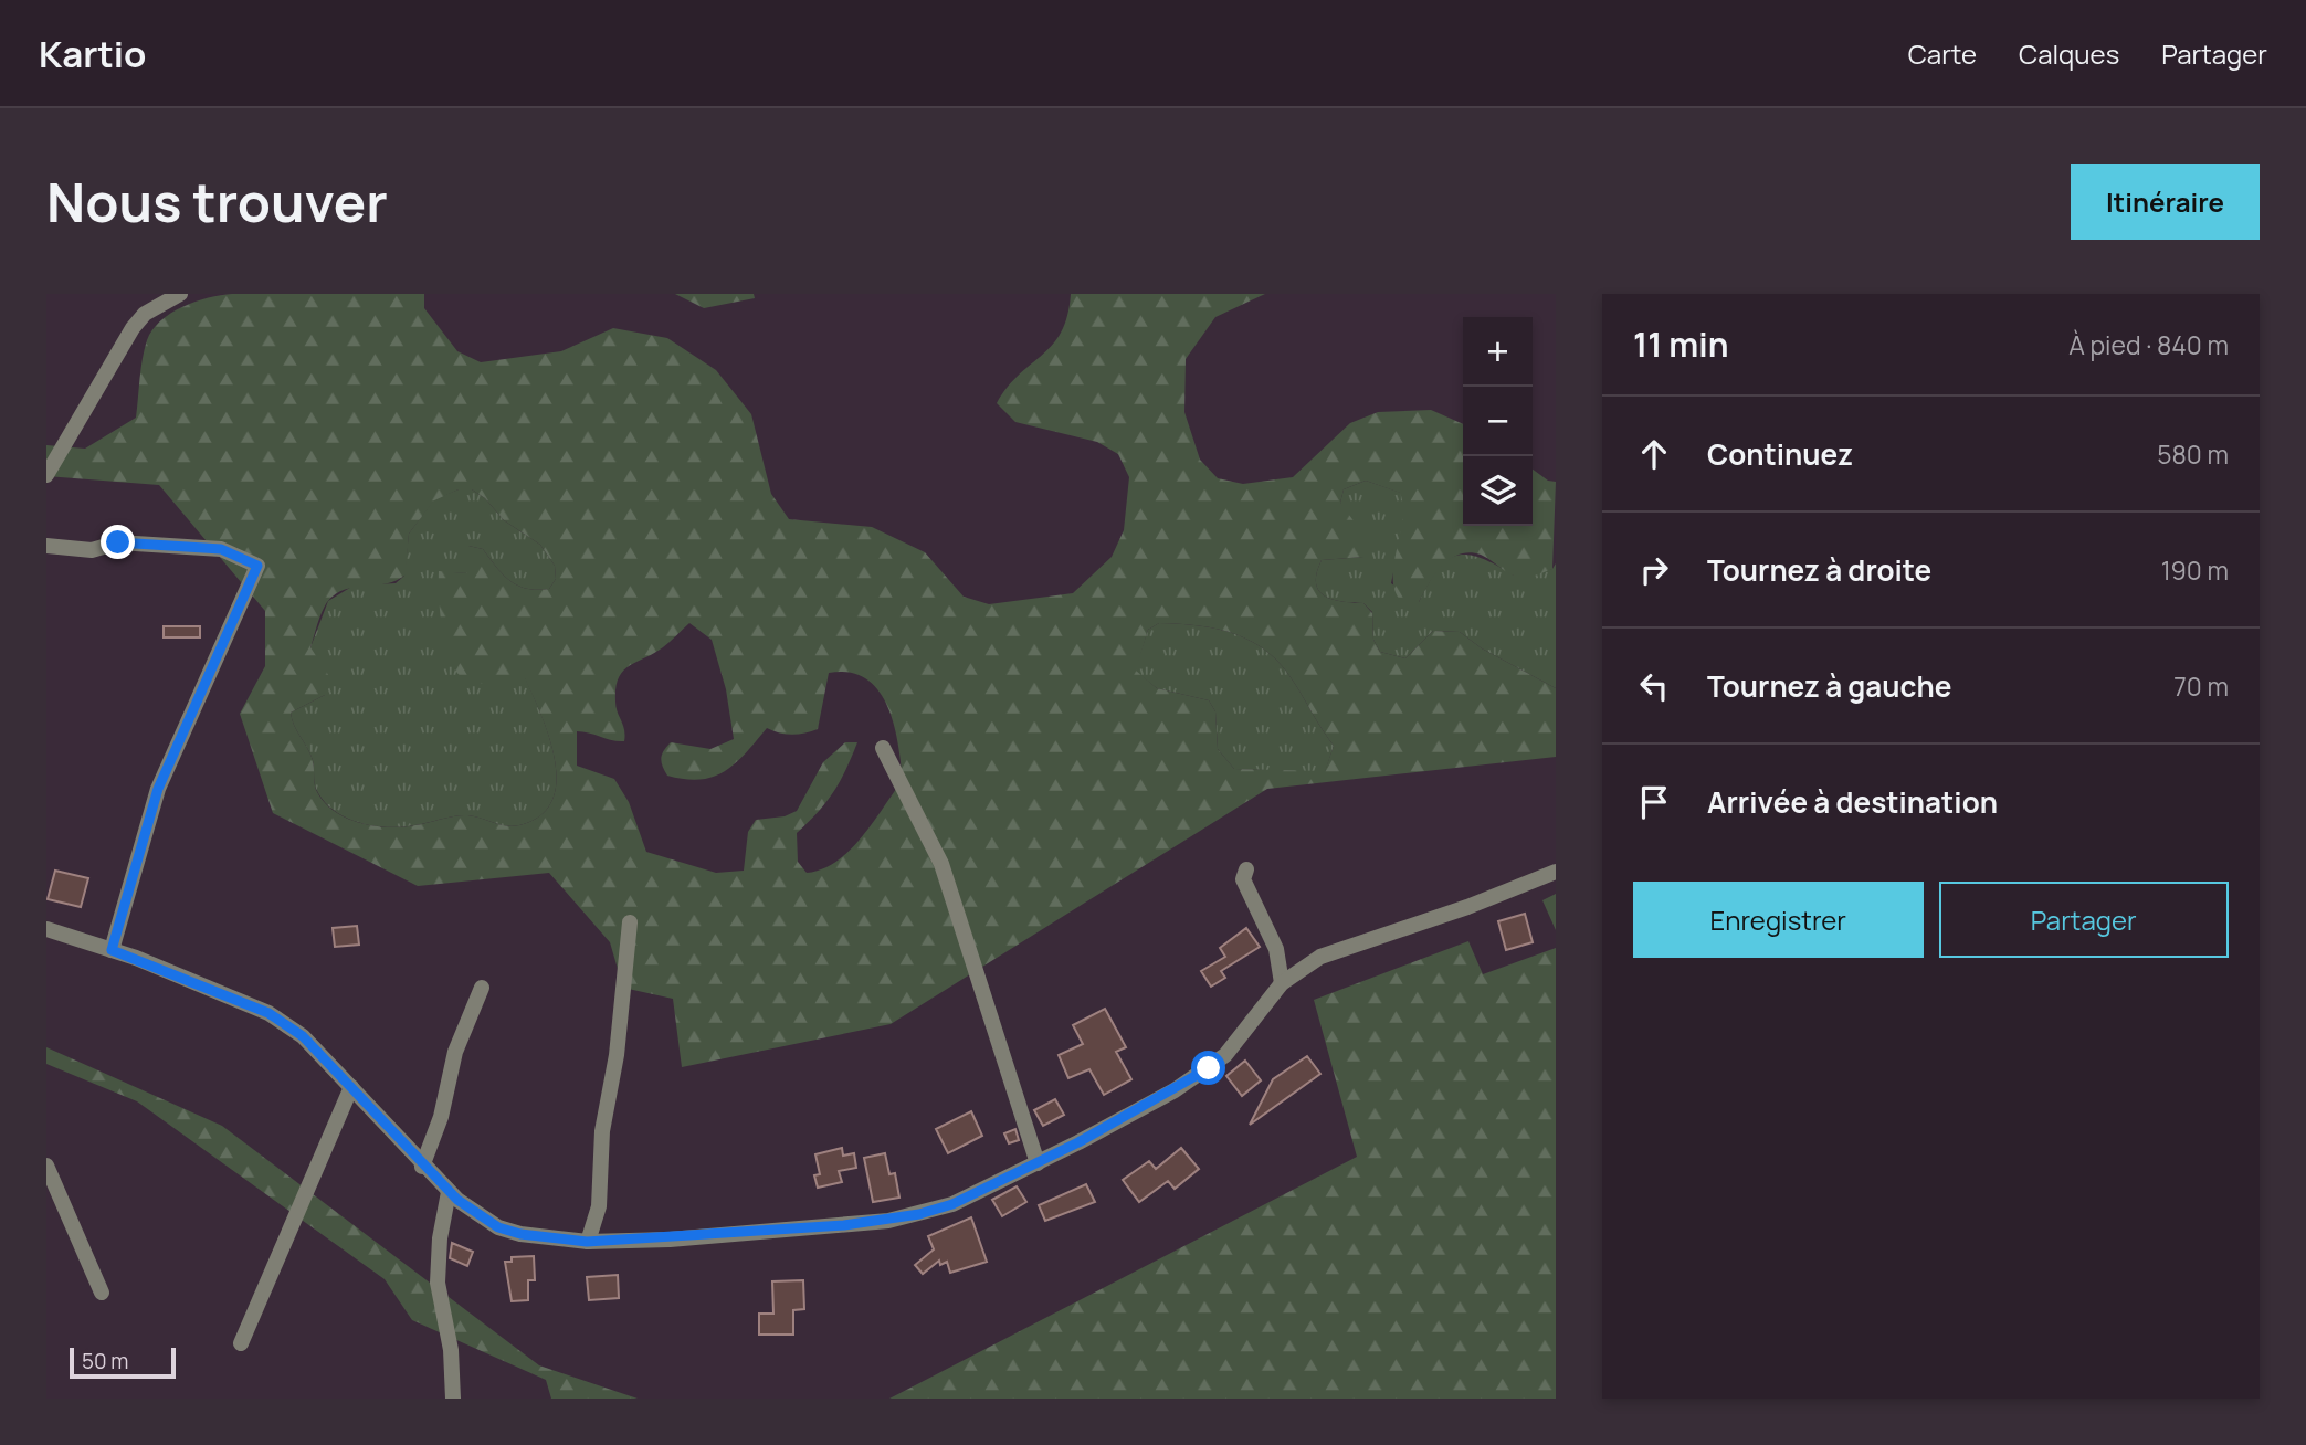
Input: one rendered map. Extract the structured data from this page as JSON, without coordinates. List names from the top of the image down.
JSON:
{
  "scale_bar": "50 m",
  "page": {
    "header": "Kartio",
    "nav": ["Carte", "Calques", "Partager"],
    "buttons": [
      "Itinéraire",
      ["Enregistrer", "Partager"]
    ],
    "title": "Nous trouver",
    "heading": ["11 min", "À pied · 840 m"],
    "map_buttons": ["+", "−"],
    "list": [
      ["Continuez", "580 m"],
      ["Tournez à droite", "190 m"],
      ["Tournez à gauche", "70 m"],
      "Arrivée à destination"
    ],
    "scale": "50 m"
  }
}
